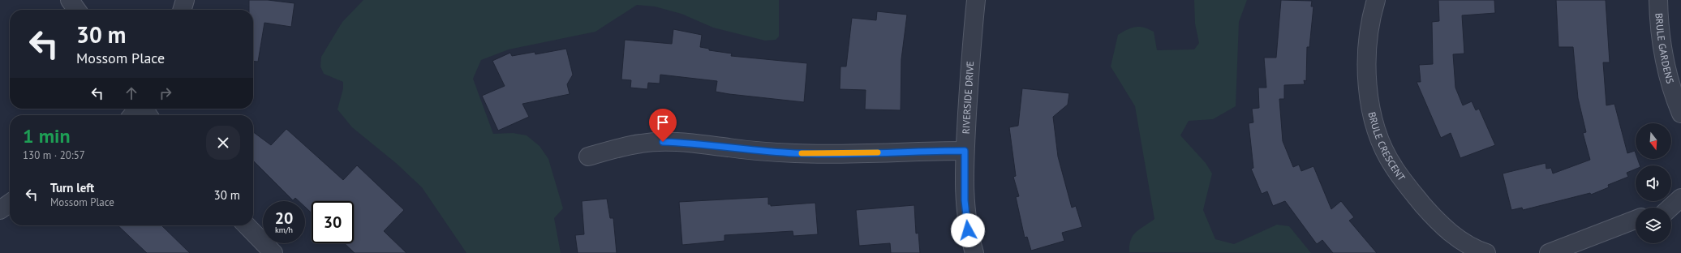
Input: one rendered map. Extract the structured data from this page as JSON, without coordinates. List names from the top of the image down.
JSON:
{
  "streets": {
    "street": ["BRULE GARDENS", "RIVERSIDE DRIVE", "BRULE CRESCENT"]
  },
  "north": "bottom",
  "page": {
    "turn": ["30 m", "Mossom Place"],
    "heading": ["1 min", "130 m · 20:57"],
    "list": [
      {
        "name": "Turn left",
        "note": "Mossom Place",
        "value": "30 m"
      }
    ],
    "speed": "20 km/h",
    "limit": "30"
  }
}
